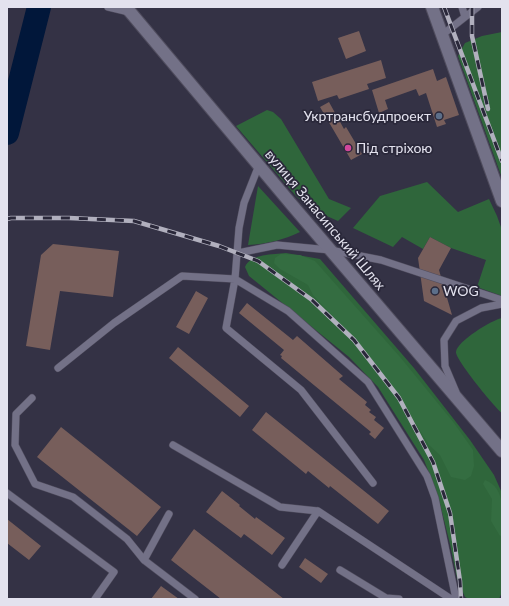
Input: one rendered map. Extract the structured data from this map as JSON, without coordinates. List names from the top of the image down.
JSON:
{
  "streets": {
    "main road": ["вулиця Занасипський Шлях"]
  },
  "places": ["Укртрансбудпроект", "Під стріхою", "WOG"]
}
